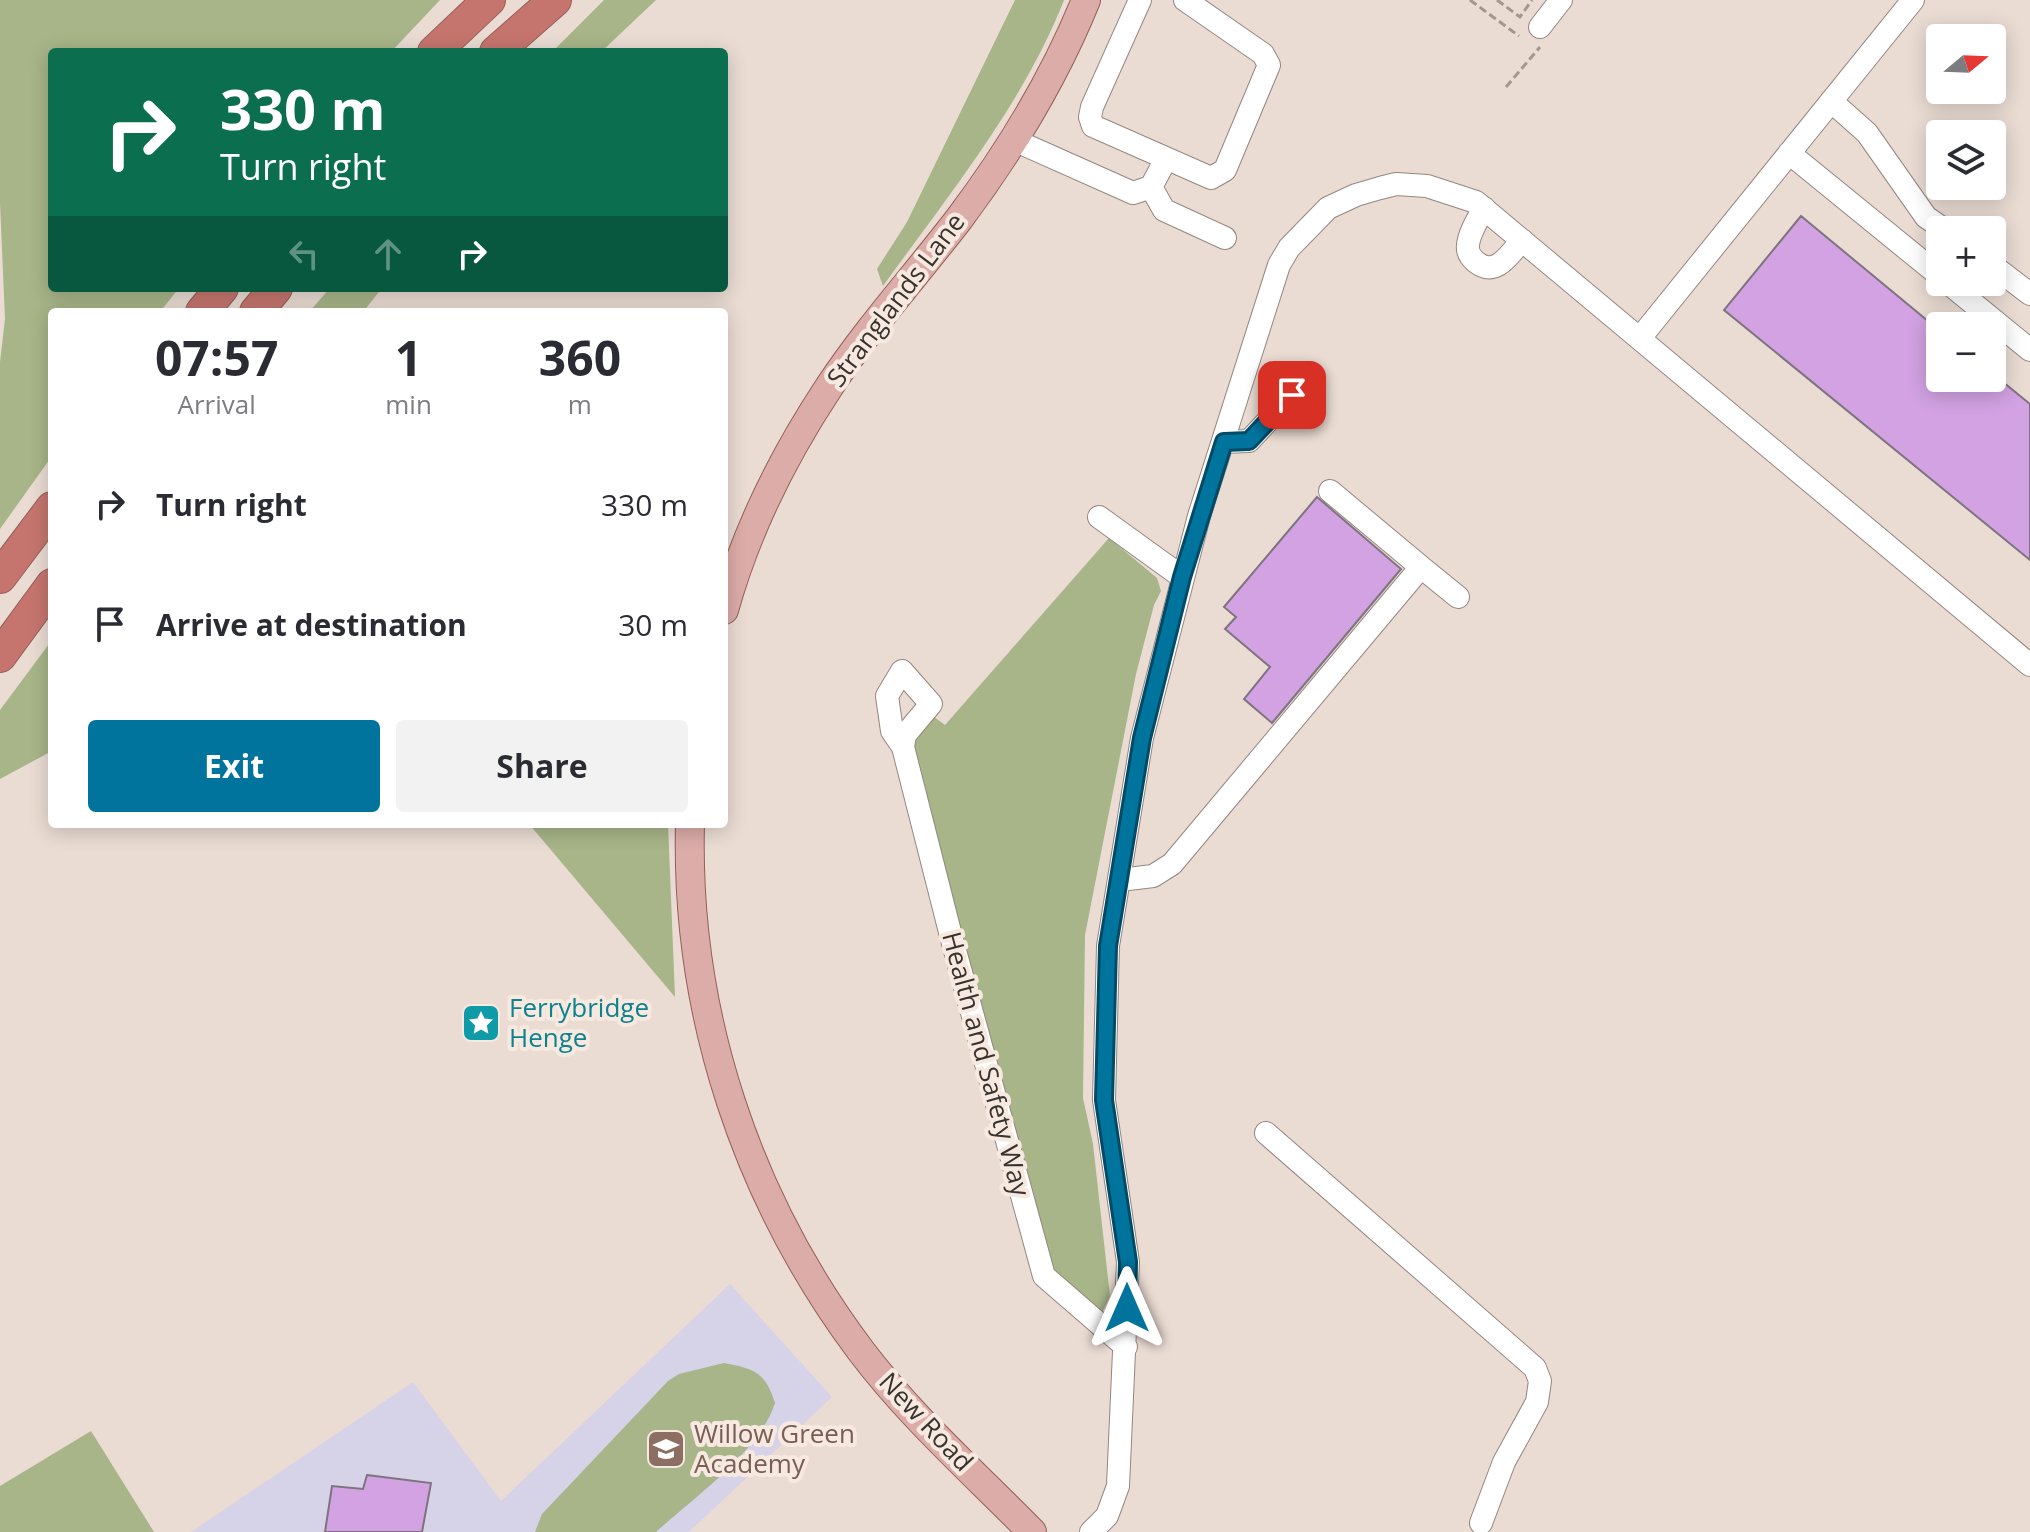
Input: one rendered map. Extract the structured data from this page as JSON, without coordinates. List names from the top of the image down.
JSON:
{
  "streets": {
    "main road": ["Stranglands Lane", "New Road"],
    "street": ["Health and Safety Way"]
  },
  "places": {
    "place": ["Ferrybridge Henge"],
    "school or university": ["Willow Green Academy"]
  },
  "north": "right",
  "page": {
    "map_buttons": ["+", "−"],
    "turn": ["330 m", "Turn right"],
    "eta": [
      "07:57",
      "Arrival",
      "1",
      "min",
      "360",
      "m"
    ],
    "list": [
      {
        "name": "Turn right",
        "value": "330 m"
      },
      {
        "name": "Arrive at destination",
        "value": "30 m"
      }
    ],
    "buttons": ["Exit", "Share"]
  }
}
